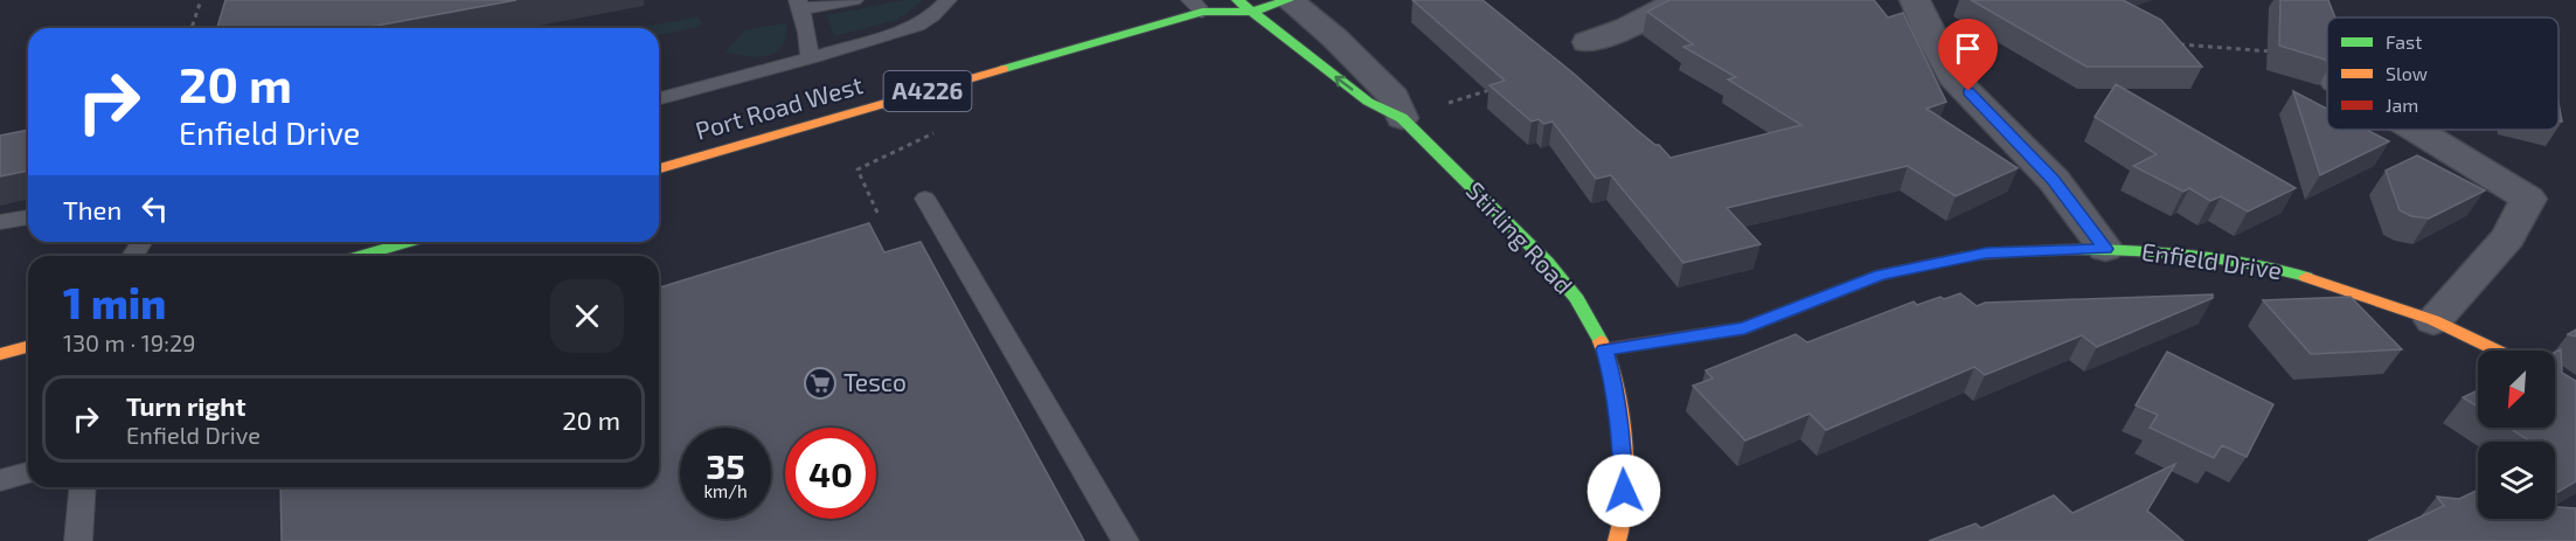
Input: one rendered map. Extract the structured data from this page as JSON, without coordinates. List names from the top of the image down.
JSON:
{
  "streets": {
    "street": [
      "A4226",
      "Port Road West",
      "Stirling Road",
      "Enfield Drive"
    ]
  },
  "crossings": [
    ["Port Road West", "Stirling Road"],
    ["Stirling Road", "Enfield Drive"]
  ],
  "places": {
    "supermarket": ["Tesco"]
  },
  "legend": ["Fast", "Slow", "Jam"],
  "north": "bottom left",
  "page": {
    "turn": ["20 m", "Enfield Drive"],
    "then": "Then",
    "heading": ["1 min", "130 m · 19:29"],
    "list": [
      {
        "name": "Turn right",
        "note": "Enfield Drive",
        "value": "20 m"
      }
    ],
    "speed": "35 km/h",
    "limit": "40"
  }
}
